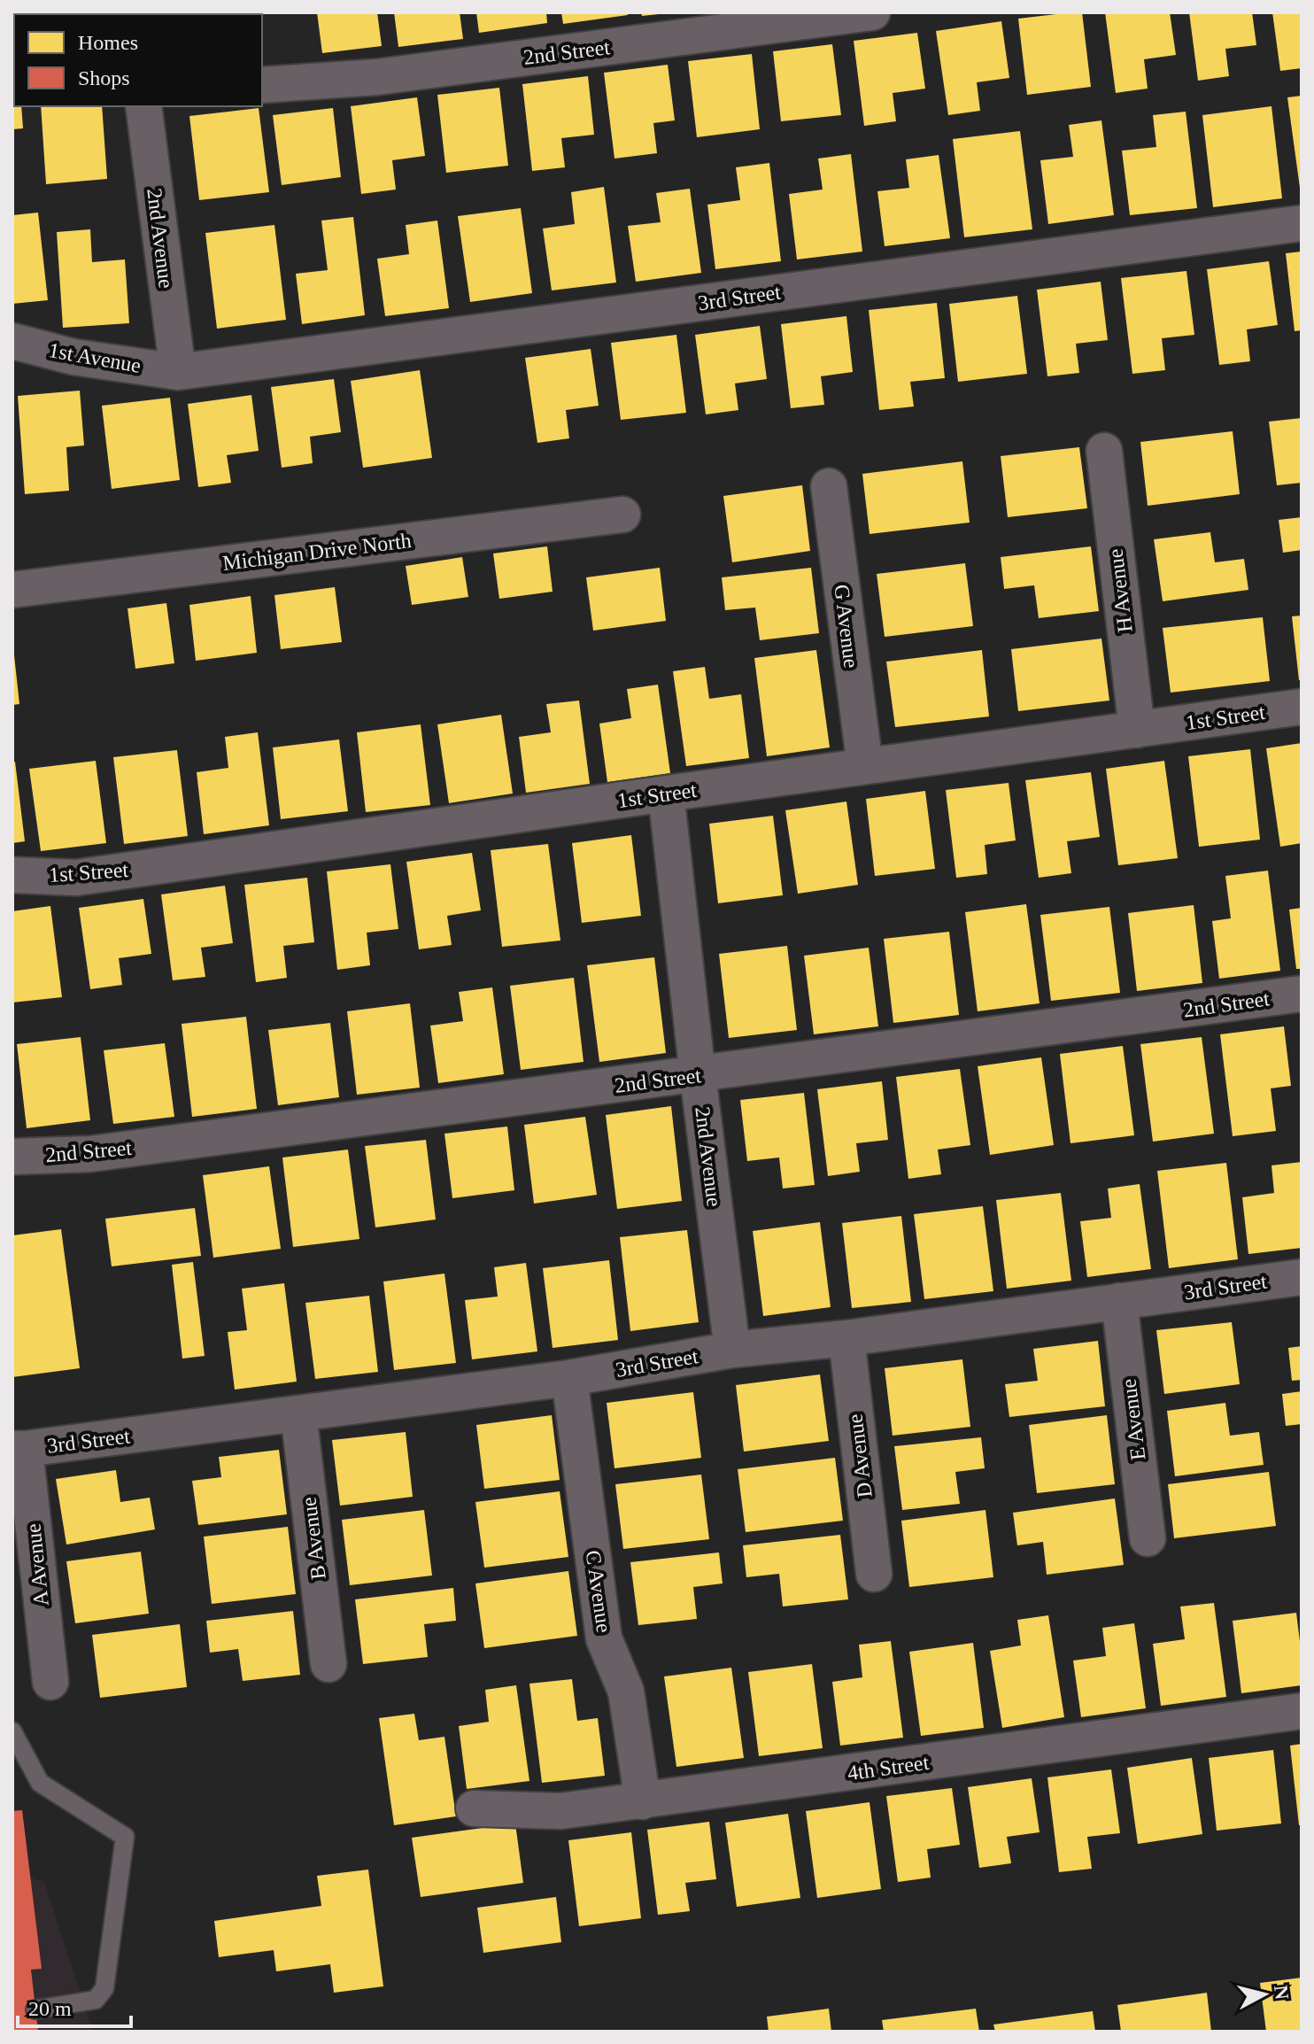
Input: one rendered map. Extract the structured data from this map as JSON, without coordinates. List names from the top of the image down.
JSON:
{
  "streets": {
    "street": [
      "2nd Street",
      "2nd Avenue",
      "3rd Street",
      "1st Avenue",
      "Michigan Drive North",
      "H Avenue",
      "G Avenue",
      "1st Street",
      "E Avenue",
      "D Avenue",
      "B Avenue",
      "A Avenue",
      "C Avenue",
      "4th Street"
    ]
  },
  "crossings": [
    ["2nd Street", "2nd Avenue"],
    ["2nd Avenue", "3rd Street"],
    ["2nd Avenue", "1st Avenue"],
    ["2nd Avenue", "1st Street"],
    ["3rd Street", "1st Avenue"],
    ["3rd Street", "E Avenue"],
    ["3rd Street", "D Avenue"],
    ["3rd Street", "B Avenue"],
    ["3rd Street", "A Avenue"],
    ["3rd Street", "C Avenue"],
    ["H Avenue", "1st Street"],
    ["G Avenue", "1st Street"],
    ["C Avenue", "4th Street"]
  ],
  "legend": ["Homes", "Shops"],
  "scale_bar": "20 m",
  "north": "right"
}
